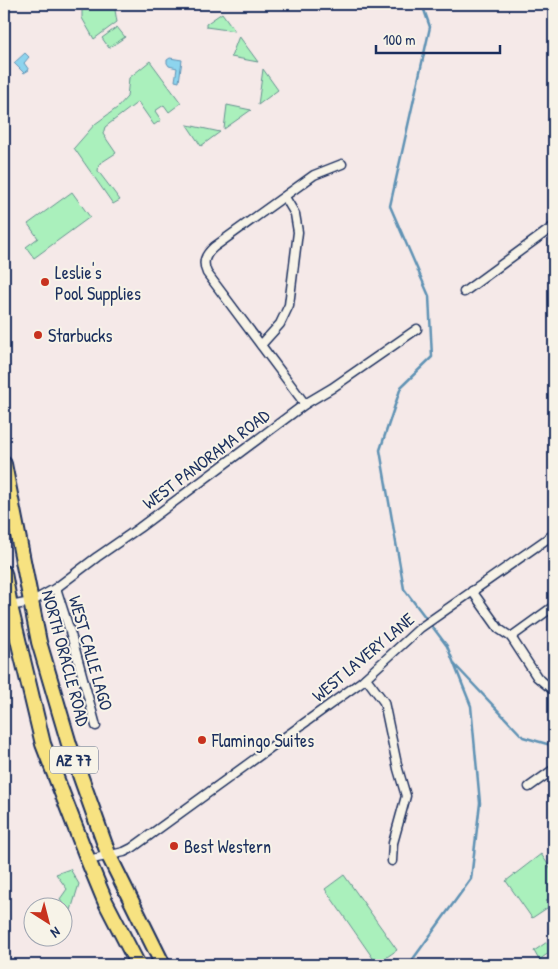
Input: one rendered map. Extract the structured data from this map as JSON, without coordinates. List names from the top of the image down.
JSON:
{
  "streets": {
    "highway": ["NORTH ORACLE ROAD", "AZ 77"],
    "street": ["WEST PANORAMA ROAD", "WEST CALLE LAGO", "WEST LAVERY LANE"]
  },
  "crossings": [
    ["WEST PANORAMA ROAD", "WEST CALLE LAGO"],
    ["WEST PANORAMA ROAD", "NORTH ORACLE ROAD"],
    ["WEST PANORAMA ROAD", "AZ 77"],
    ["WEST LAVERY LANE", "NORTH ORACLE ROAD"],
    ["WEST LAVERY LANE", "AZ 77"]
  ],
  "places": [
    "Leslie's Pool Supplies",
    "Starbucks",
    "Flamingo Suites",
    "Best Western"
  ],
  "scale_bar": "100 m",
  "north": "bottom right"
}
